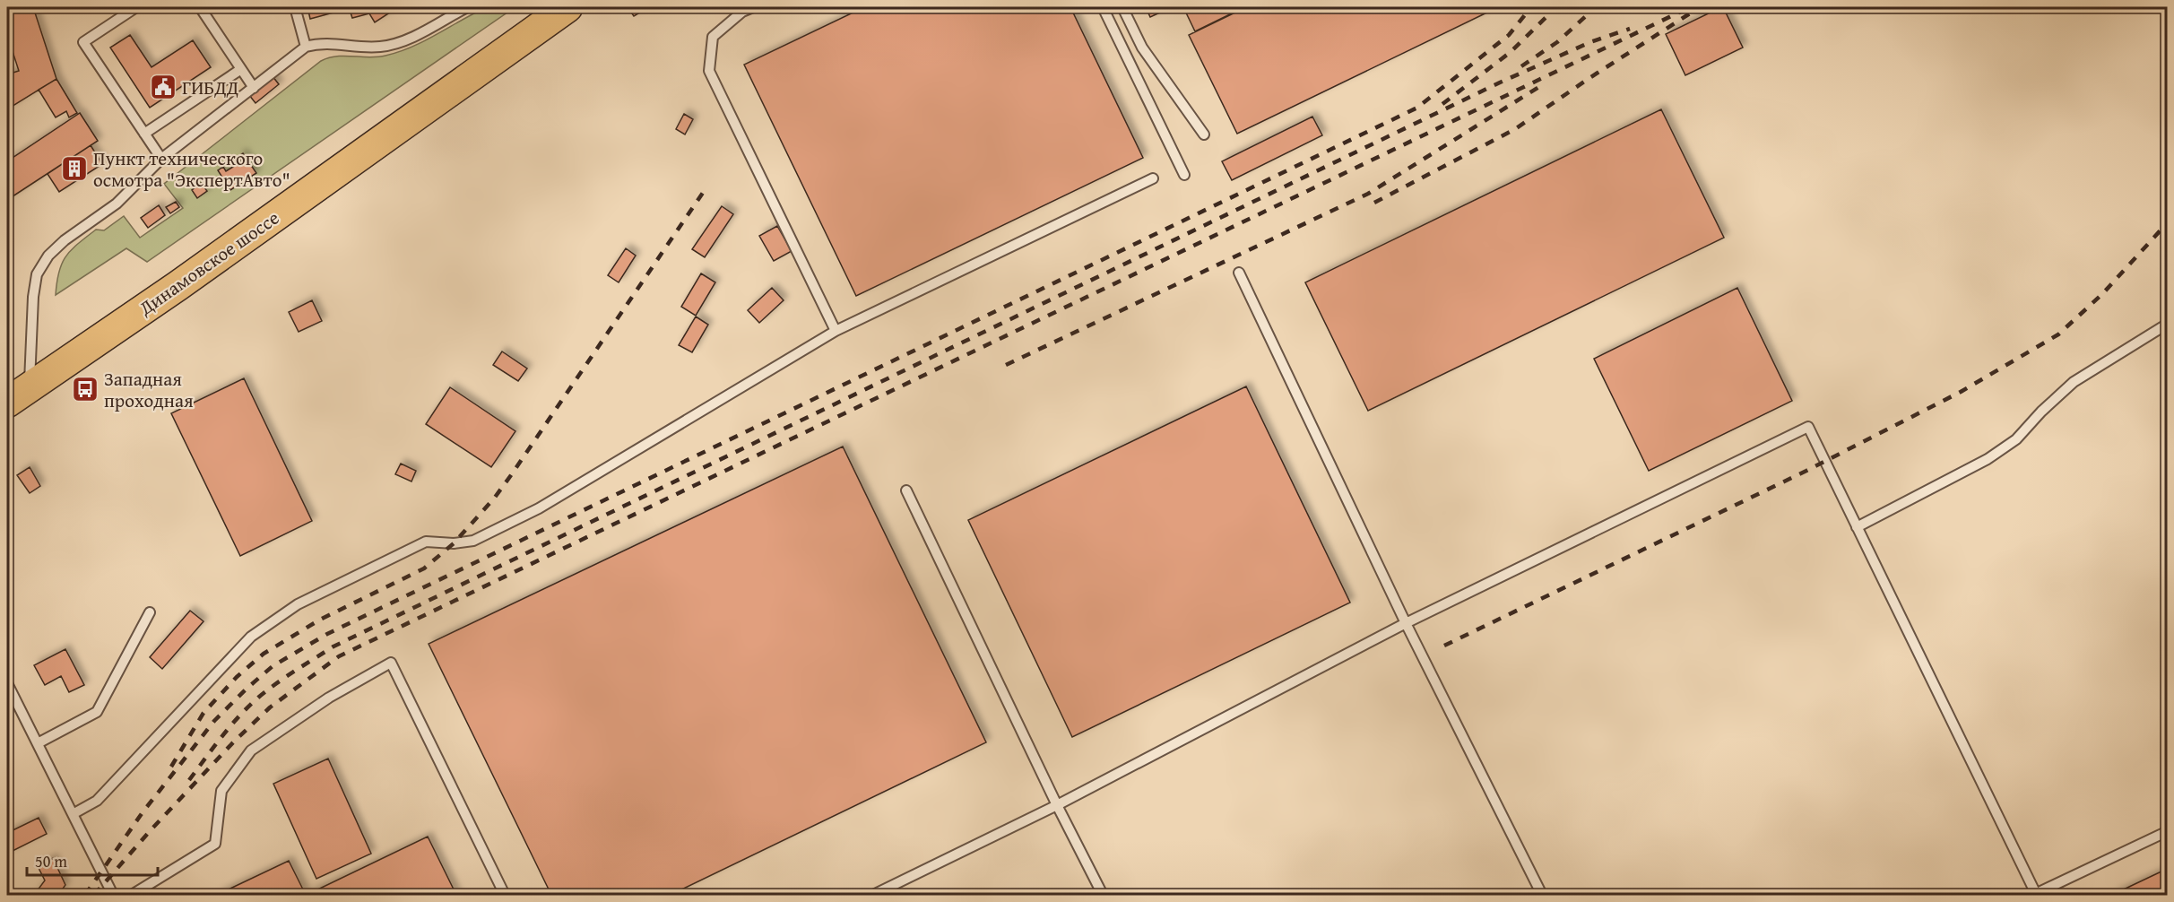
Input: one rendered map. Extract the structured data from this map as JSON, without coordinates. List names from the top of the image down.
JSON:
{
  "streets": {
    "main road": ["Динамовское шоссе"]
  },
  "places": {
    "public building": ["ГИБДД"],
    "building": ["Пункт технического осмотра \"ЭкспертАвто\""],
    "bus stop": ["Западная проходная"]
  },
  "scale_bar": "50 m"
}
